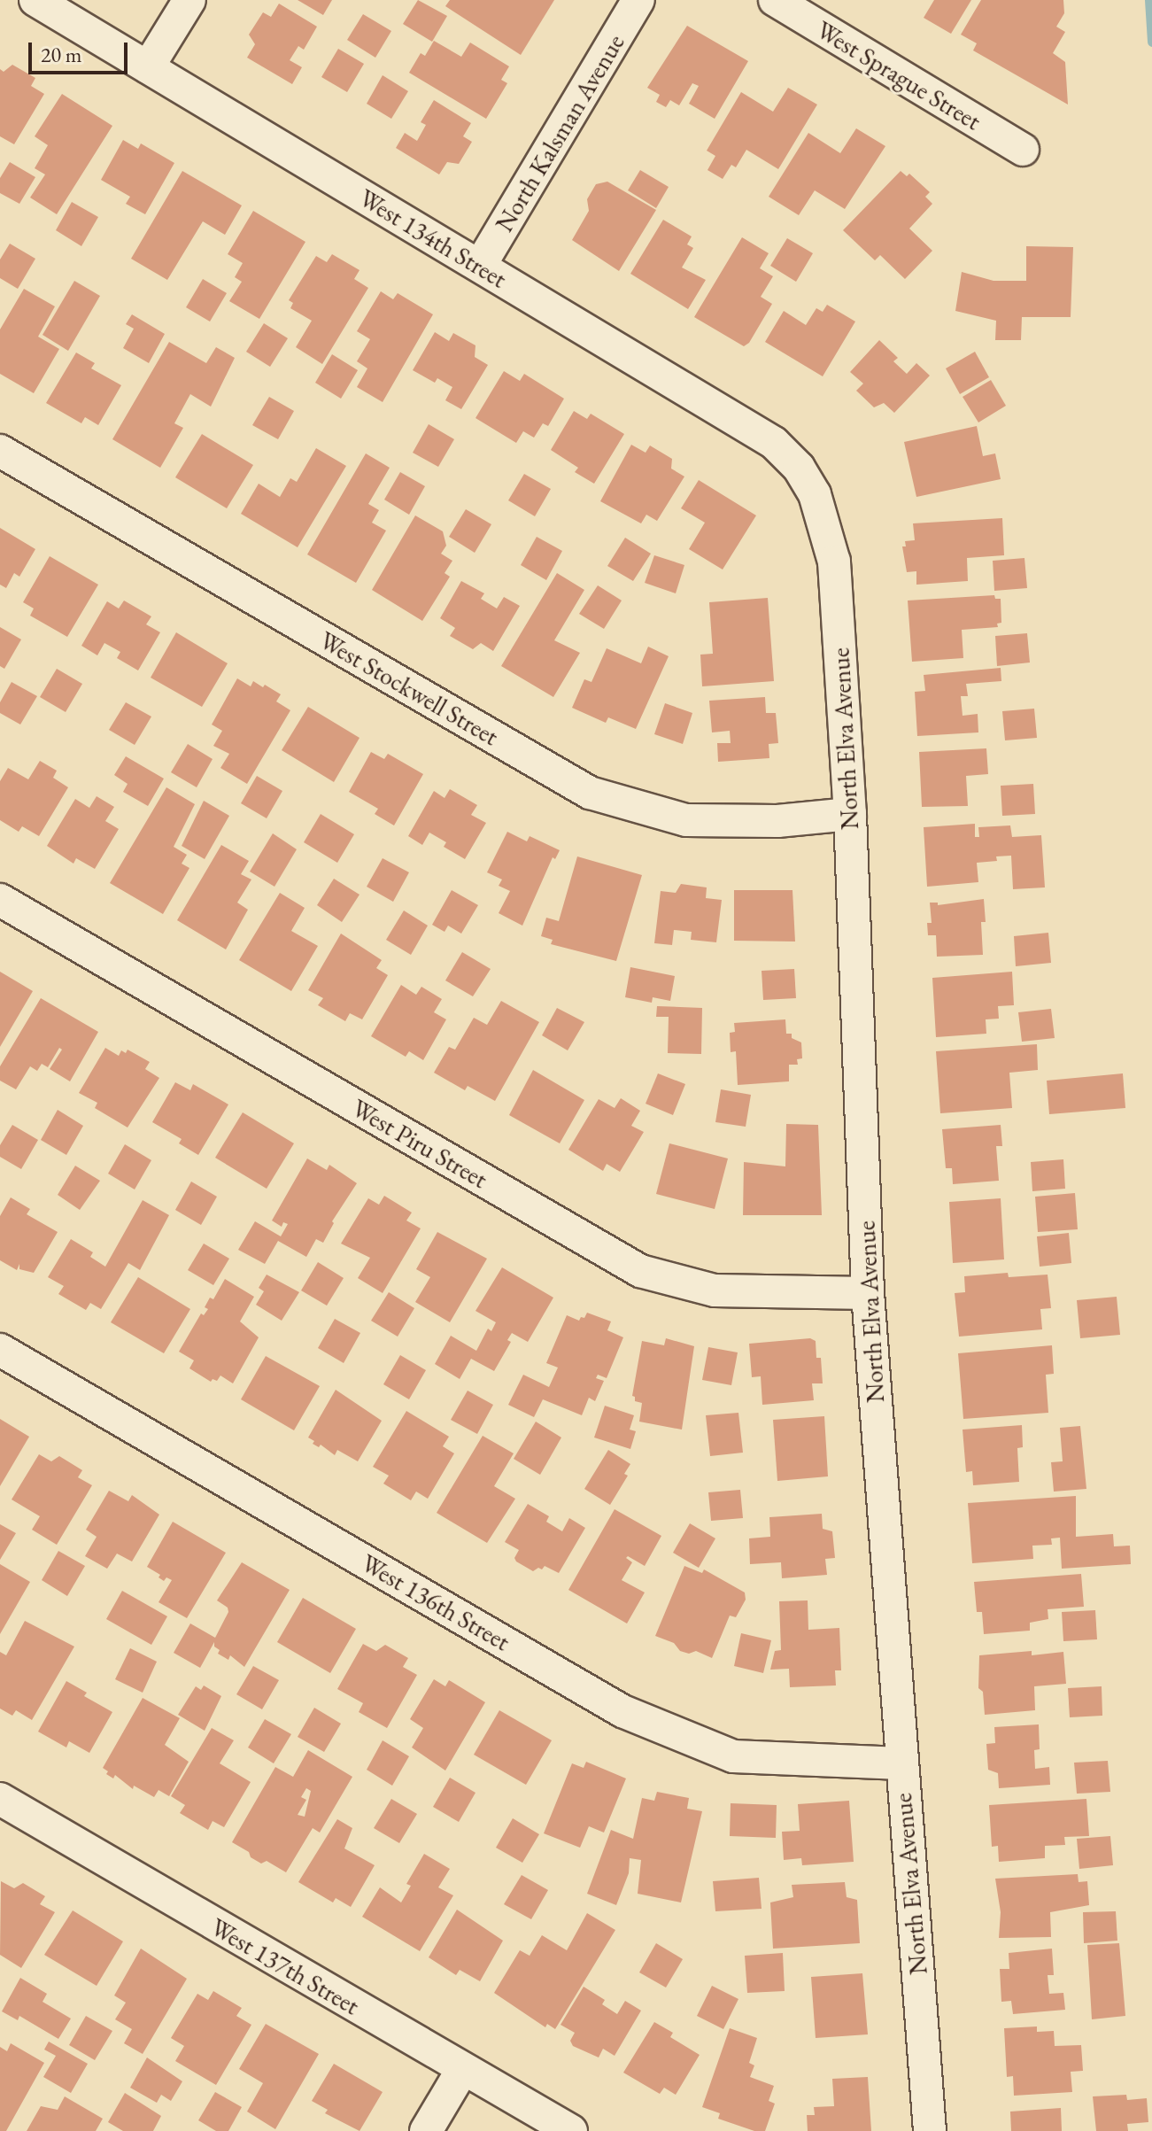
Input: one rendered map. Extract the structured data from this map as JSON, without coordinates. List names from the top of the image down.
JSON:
{
  "streets": {
    "street": [
      "West Sprague Street",
      "North Kalsman Avenue",
      "West 134th Street",
      "West Stockwell Street",
      "North Elva Avenue",
      "West Piru Street",
      "West 136th Street",
      "West 137th Street"
    ]
  },
  "crossings": [
    ["North Kalsman Avenue", "West 134th Street"],
    ["West 134th Street", "North Elva Avenue"],
    ["West Stockwell Street", "North Elva Avenue"],
    ["North Elva Avenue", "West Piru Street"],
    ["North Elva Avenue", "West 136th Street"]
  ],
  "scale_bar": "20 m"
}
